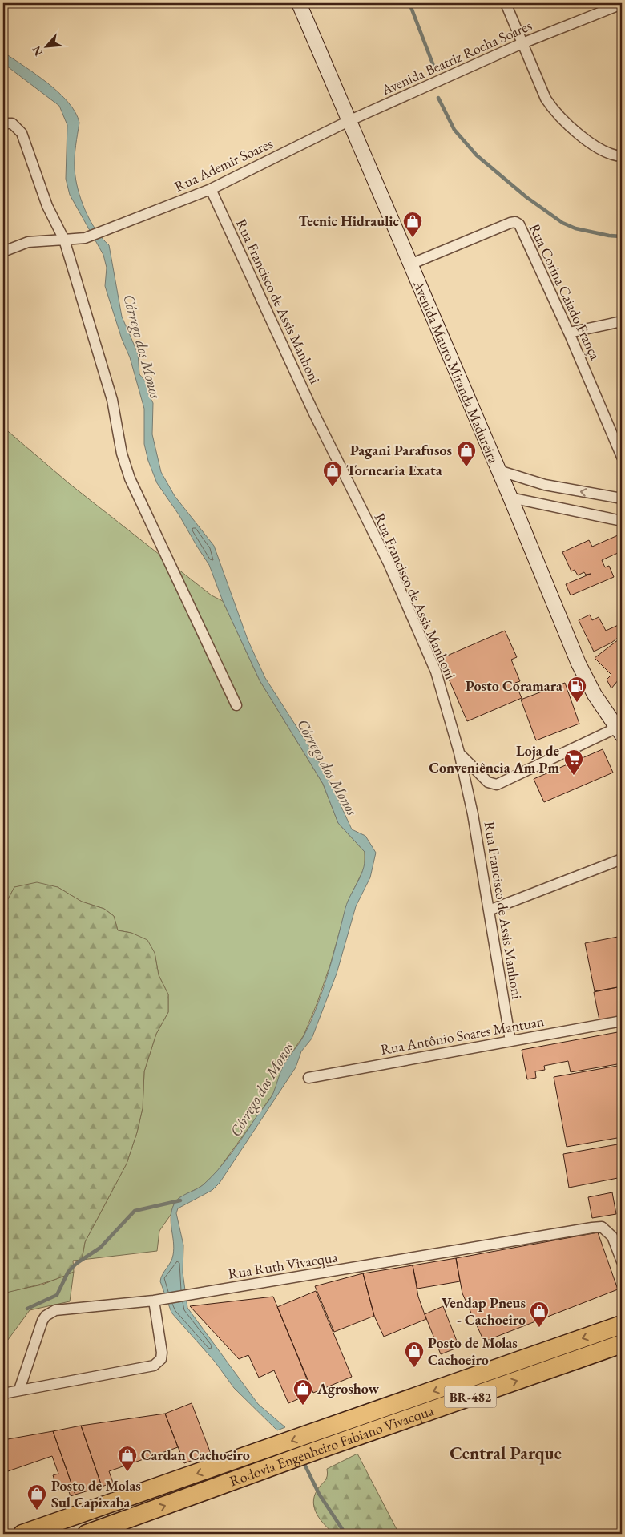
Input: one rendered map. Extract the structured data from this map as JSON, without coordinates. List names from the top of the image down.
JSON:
{
  "streets": {
    "highway": ["BR-482", "Rodovia Engenheiro Fabiano Vivacqua"],
    "main road": ["Avenida Mauro Miranda Madureira"],
    "street": [
      "Avenida Beatriz Rocha Soares",
      "Rua Ademir Soares",
      "Rua Corina Caiado França",
      "Rua Francisco de Assis Manhoni",
      "Rua Antônio Soares Mantuan",
      "Rua Ruth Vivacqua"
    ]
  },
  "crossings": [
    ["Avenida Beatriz Rocha Soares", "Rua Ademir Soares"],
    ["Avenida Beatriz Rocha Soares", "Avenida Mauro Miranda Madureira"],
    ["Rua Ademir Soares", "Rua Francisco de Assis Manhoni"],
    ["Rua Ademir Soares", "Avenida Mauro Miranda Madureira"],
    ["Rua Corina Caiado França", "Avenida Mauro Miranda Madureira"],
    ["Rua Francisco de Assis Manhoni", "Rua Antônio Soares Mantuan"]
  ],
  "districts": ["Central Parque"],
  "water": ["Córrego dos Monos"],
  "places": {
    "shop": [
      "Tecnic Hidraulic",
      "Pagani Parafusos",
      "Tornearia Exata",
      "Vendap Pneus - Cachoeiro",
      "Posto de Molas Cachoeiro",
      "Agroshow",
      "Cardan Cachoeiro",
      "Posto de Molas Sul Capixaba"
    ],
    "fuel station": ["Posto Coramara"],
    "supermarket": ["Loja de Conveniência Am Pm"]
  },
  "north": "bottom left"
}
